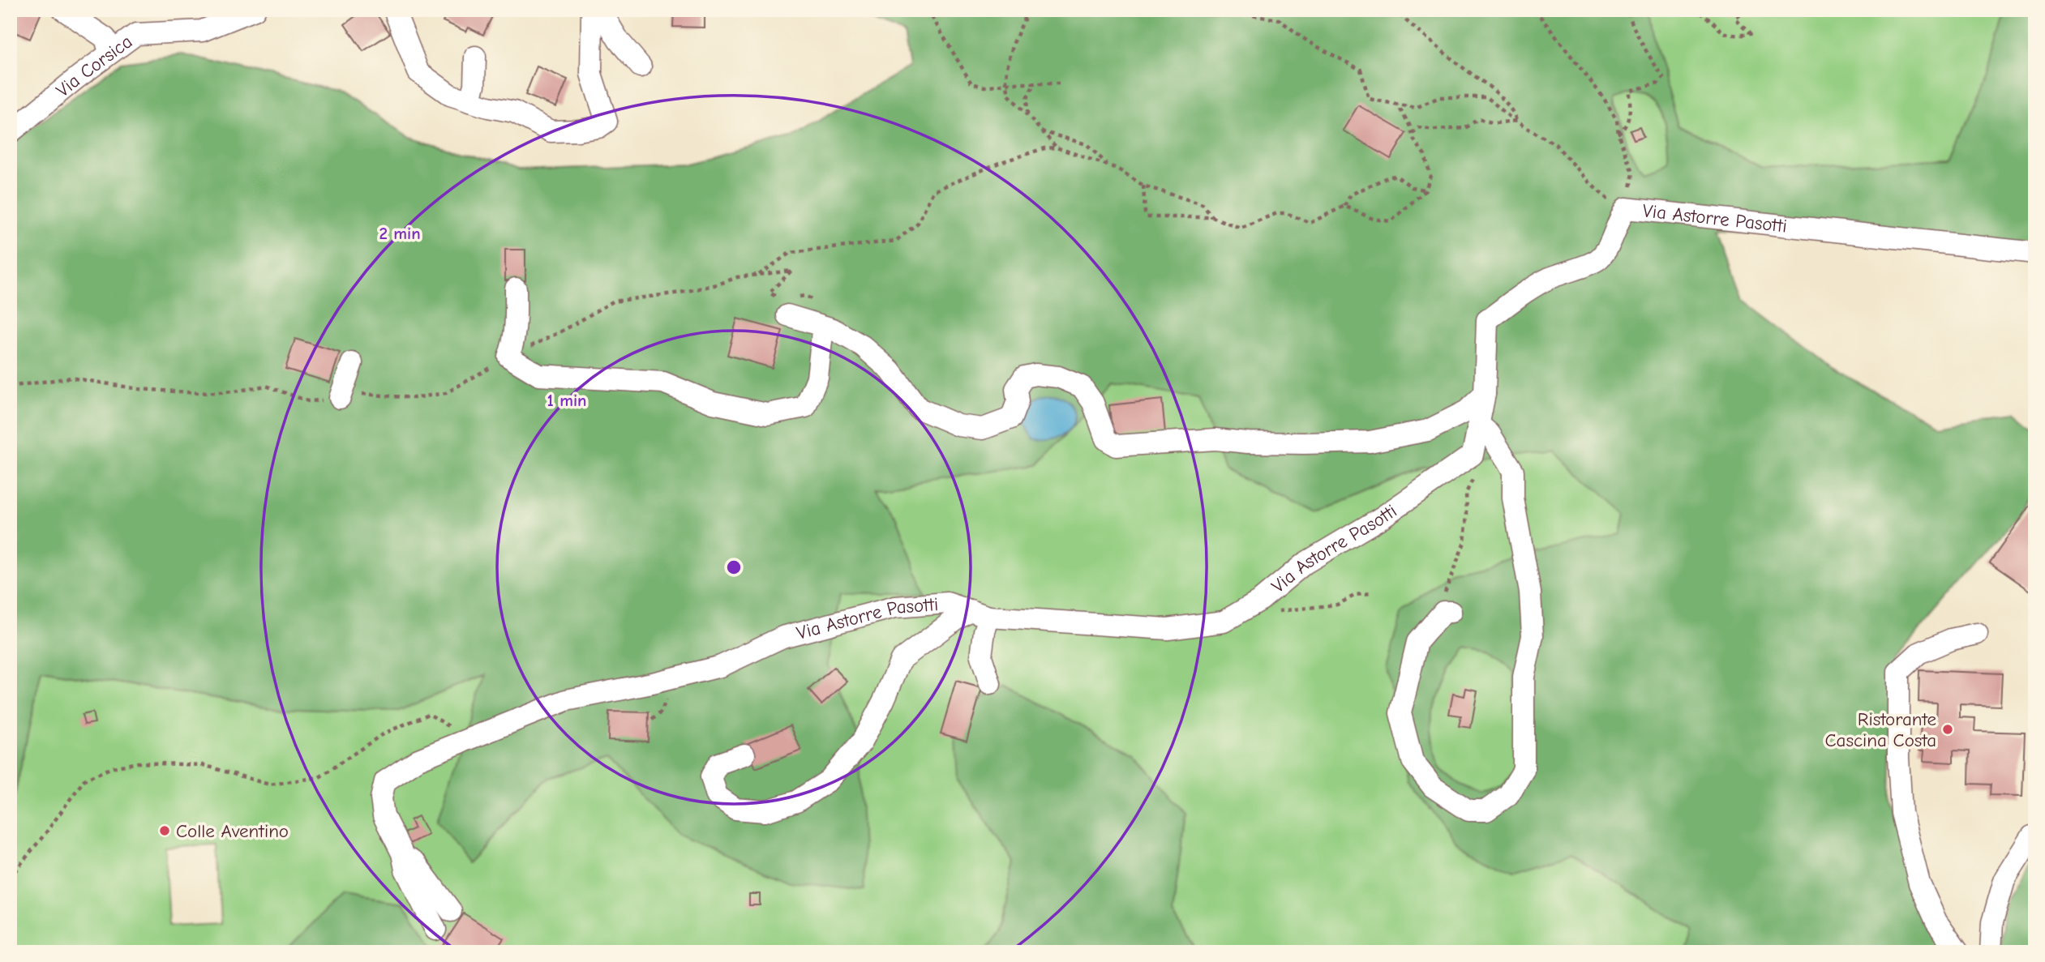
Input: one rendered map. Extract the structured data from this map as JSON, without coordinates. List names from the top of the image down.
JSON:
{
  "streets": {
    "street": ["Via Corsica", "Via Astorre Pasotti"]
  },
  "places": ["Ristorante Cascina Costa", "Colle Aventino"],
  "rings": ["2 min", "1 min"]
}
